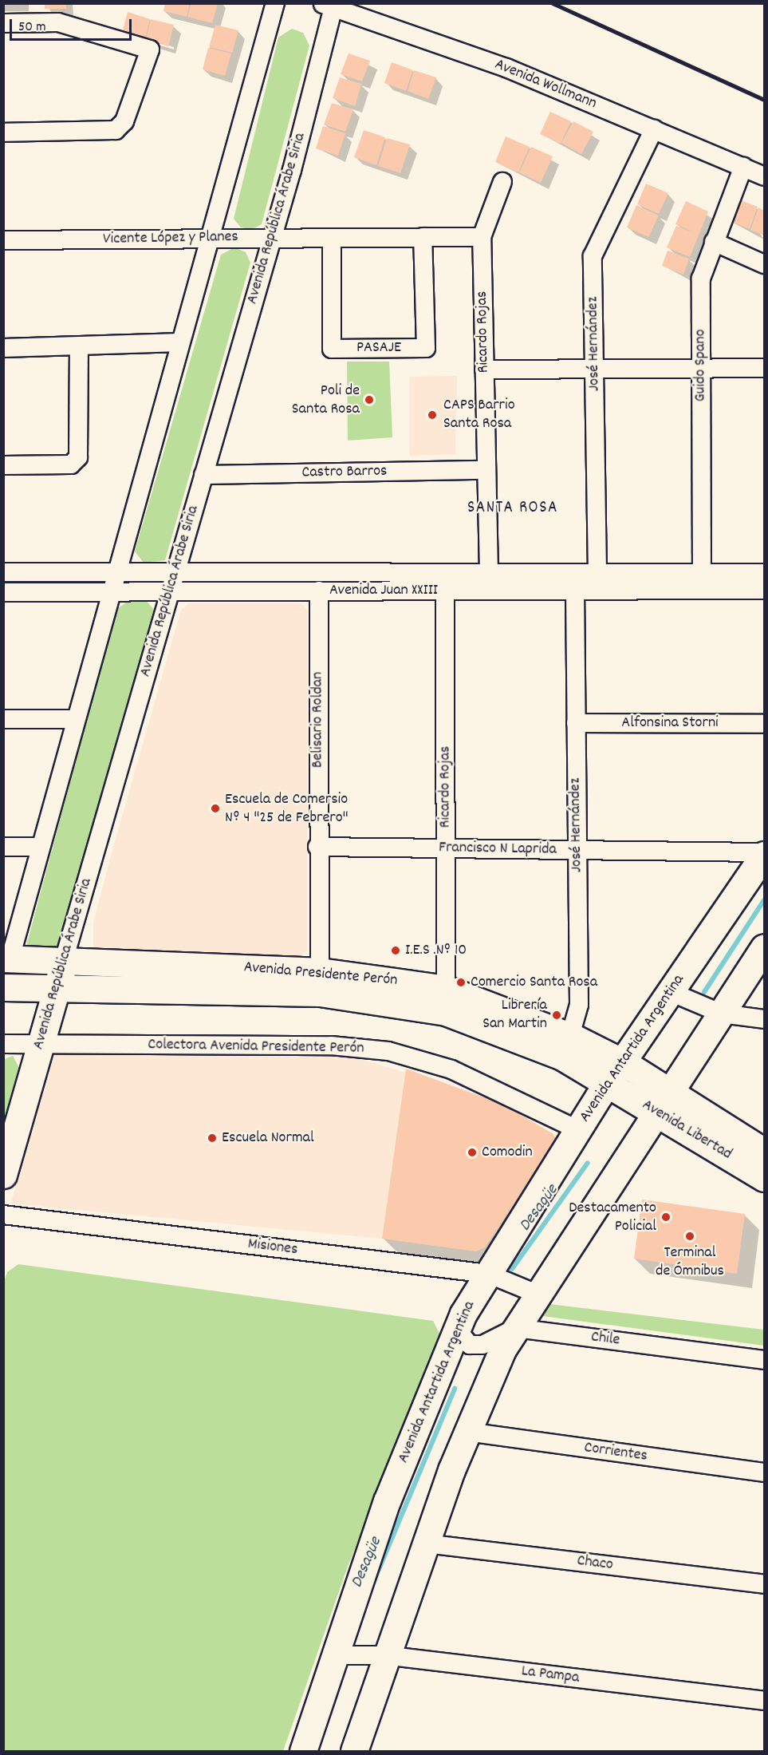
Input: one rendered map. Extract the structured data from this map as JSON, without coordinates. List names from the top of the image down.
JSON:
{
  "streets": {
    "street": [
      "Avenida Wollmann",
      "Avenida República Árabe Siria",
      "Vicente López y Planes",
      "Ricardo Rojas",
      "José Hernández",
      "PASAJE",
      "Guido Spano",
      "Castro Barros",
      "Avenida Juan XXIII",
      "Belisario Roldan",
      "Alfonsina Storni",
      "Francisco N Laprida",
      "Avenida Presidente Perón",
      "Colectora Avenida Presidente Perón",
      "Avenida Antartida Argentina",
      "Avenida Libertad",
      "Misiones",
      "Chile",
      "Corrientes",
      "Chaco",
      "La Pampa"
    ]
  },
  "crossings": [
    ["Avenida Wollmann", "Avenida República Árabe Siria"],
    ["Avenida Wollmann", "José Hernández"],
    ["Avenida Wollmann", "Guido Spano"],
    ["Avenida República Árabe Siria", "Vicente López y Planes"],
    ["Avenida República Árabe Siria", "Castro Barros"],
    ["Avenida República Árabe Siria", "Avenida Juan XXIII"],
    ["Avenida República Árabe Siria", "Avenida Presidente Perón"],
    ["Avenida República Árabe Siria", "Colectora Avenida Presidente Perón"],
    ["Vicente López y Planes", "Ricardo Rojas"],
    ["Vicente López y Planes", "PASAJE"],
    ["Ricardo Rojas", "Castro Barros"],
    ["Ricardo Rojas", "Avenida Juan XXIII"],
    ["Ricardo Rojas", "Francisco N Laprida"],
    ["Ricardo Rojas", "Avenida Presidente Perón"],
    ["José Hernández", "Avenida Juan XXIII"],
    ["José Hernández", "Alfonsina Storni"],
    ["José Hernández", "Francisco N Laprida"],
    ["José Hernández", "Avenida Presidente Perón"],
    ["Guido Spano", "Avenida Juan XXIII"],
    ["Avenida Juan XXIII", "Belisario Roldan"],
    ["Belisario Roldan", "Francisco N Laprida"],
    ["Belisario Roldan", "Avenida Presidente Perón"],
    ["Francisco N Laprida", "Avenida Antartida Argentina"],
    ["Avenida Presidente Perón", "Avenida Antartida Argentina"],
    ["Avenida Presidente Perón", "Avenida Libertad"],
    ["Colectora Avenida Presidente Perón", "Avenida Antartida Argentina"],
    ["Avenida Antartida Argentina", "Avenida Libertad"],
    ["Avenida Antartida Argentina", "Misiones"],
    ["Avenida Antartida Argentina", "La Pampa"]
  ],
  "districts": ["SANTA ROSA"],
  "water": ["Desagüe"],
  "places": [
    "Poli de Santa Rosa",
    "CAPS Barrio Santa Rosa",
    "Escuela de Comersio Nº 4 \"25 de Febrero\"",
    "I.E.S .Nº 10",
    "Comercio Santa Rosa",
    "Librería San Martin",
    "Escuela Normal",
    "Comodin",
    "Destacamento Policial",
    "Terminal de Ómnibus"
  ],
  "scale_bar": "50 m"
}
